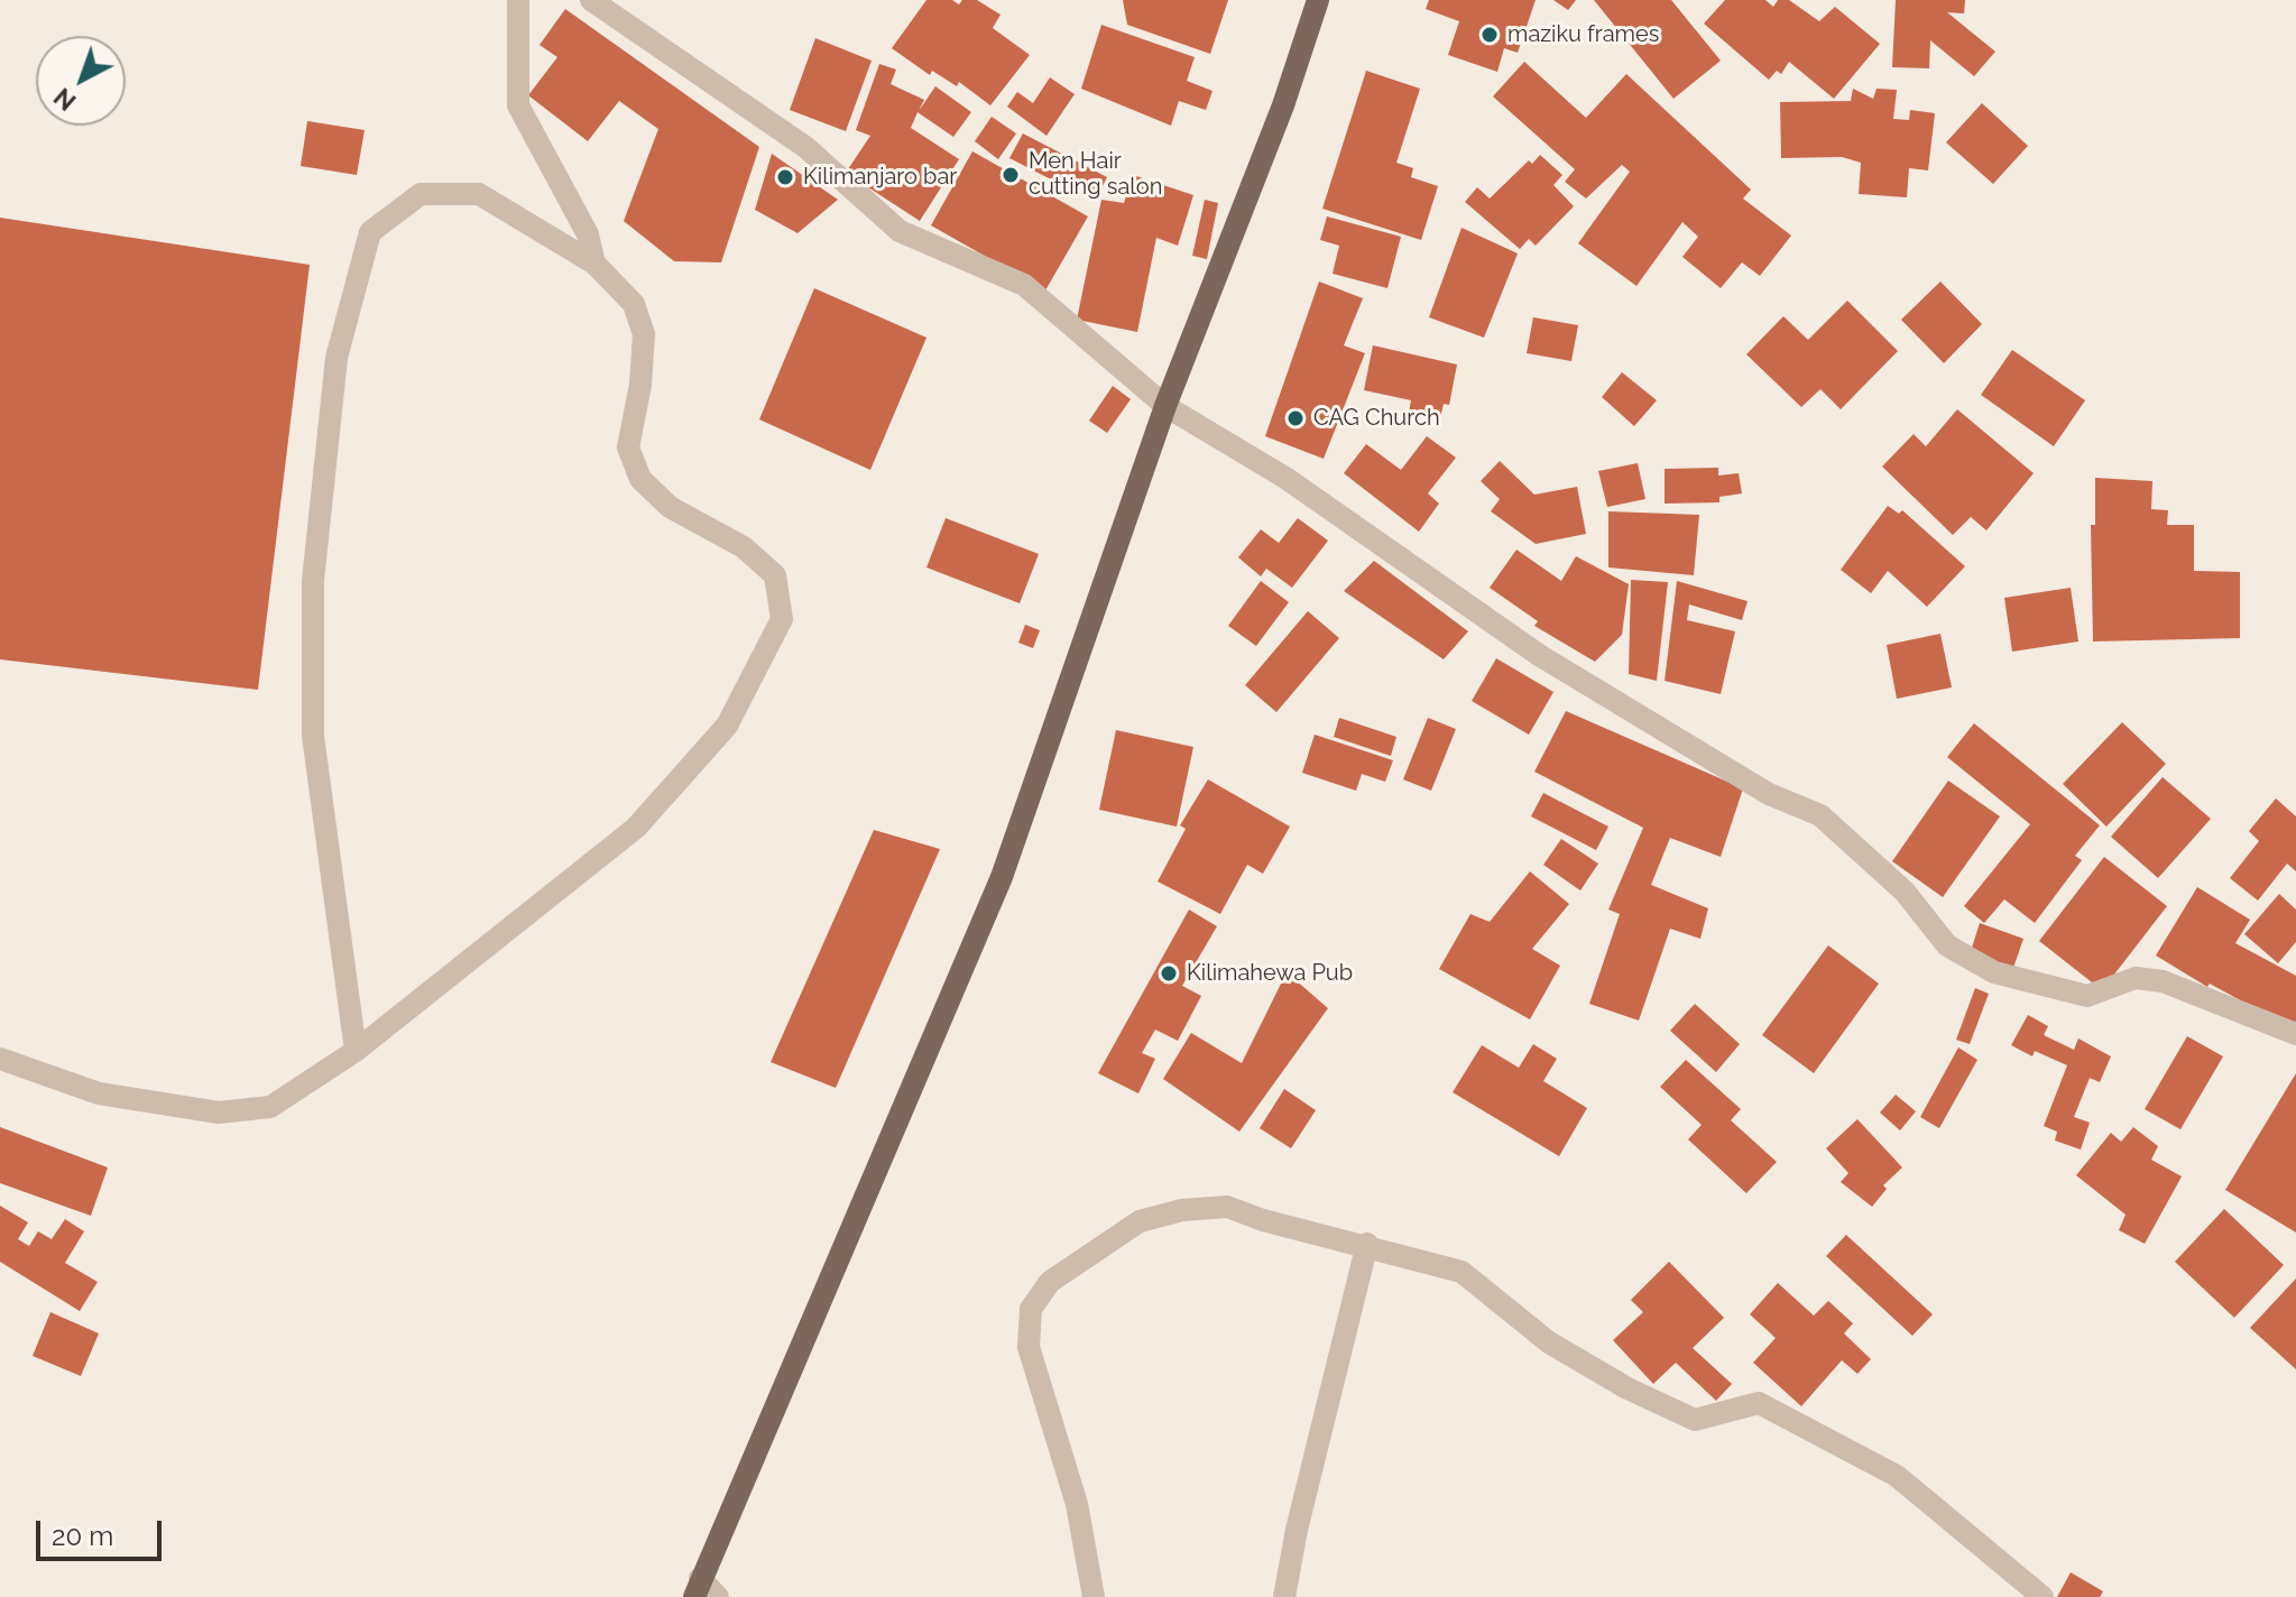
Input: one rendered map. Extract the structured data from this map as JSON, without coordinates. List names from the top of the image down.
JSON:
{
  "places": [
    "maziku frames",
    "Men Hair cutting salon",
    "Kilimanjaro bar",
    "CAG Church",
    "Kilimahewa Pub"
  ],
  "scale_bar": "20 m",
  "north": "bottom left"
}
